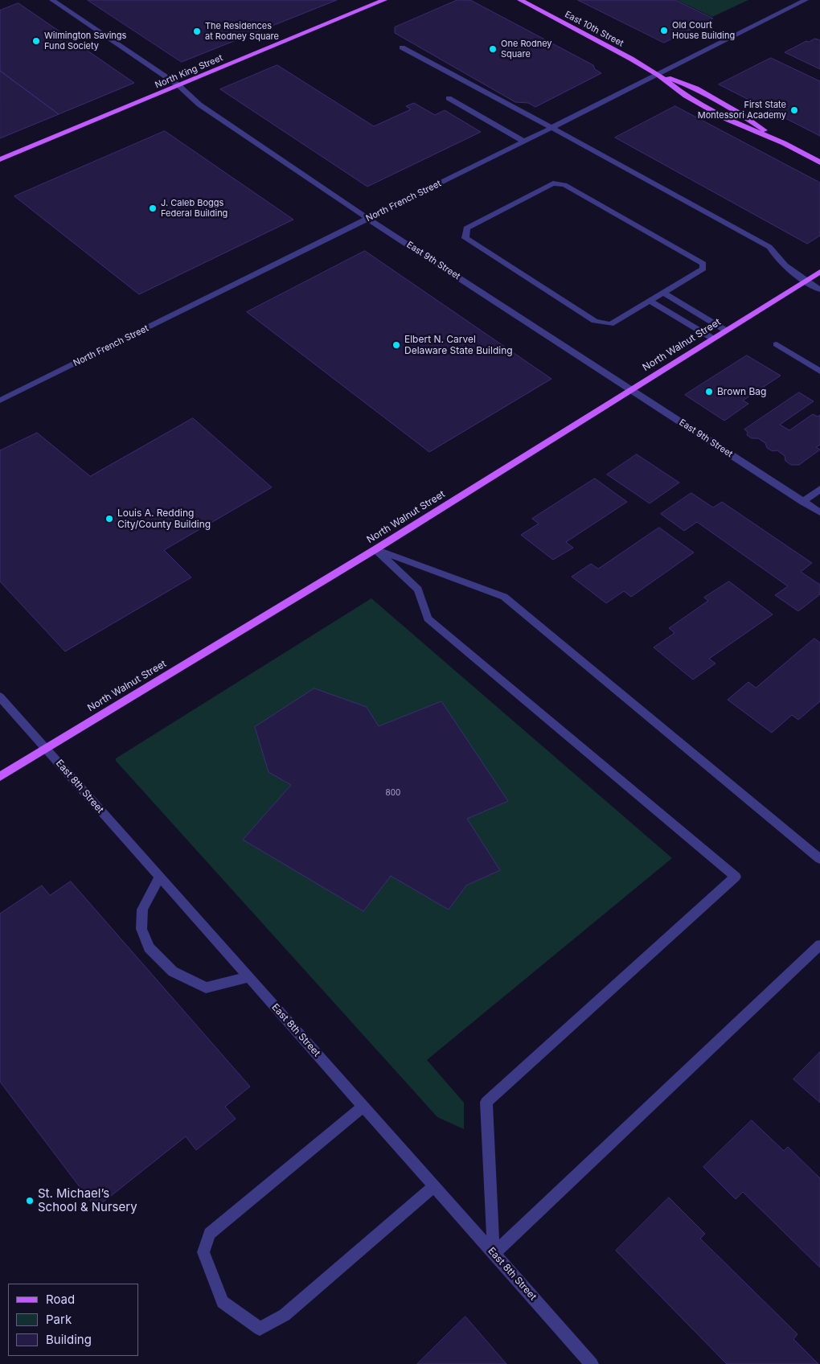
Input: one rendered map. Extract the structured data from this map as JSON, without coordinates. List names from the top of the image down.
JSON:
{
  "streets": {
    "main road": ["East 10th Street", "North King Street", "North Walnut Street"],
    "street": ["North French Street", "East 9th Street", "East 8th Street"]
  },
  "crossings": [
    ["East 10th Street", "North French Street"],
    ["North King Street", "East 9th Street"],
    ["North French Street", "East 9th Street"],
    ["East 9th Street", "North Walnut Street"],
    ["North Walnut Street", "East 8th Street"]
  ],
  "places": [
    "Old Court House Building",
    "The Residences at Rodney Square",
    "Wilmington Savings Fund Society",
    "One Rodney Square",
    "First State Montessori Academy",
    "J. Caleb Boggs Federal Building",
    "Elbert N. Carvel Delaware State Building",
    "Brown Bag",
    "Louis A. Redding City/County Building",
    "St. Michael’s School & Nursery"
  ],
  "house_numbers": ["800"],
  "legend": ["Road", "Park", "Building"]
}
